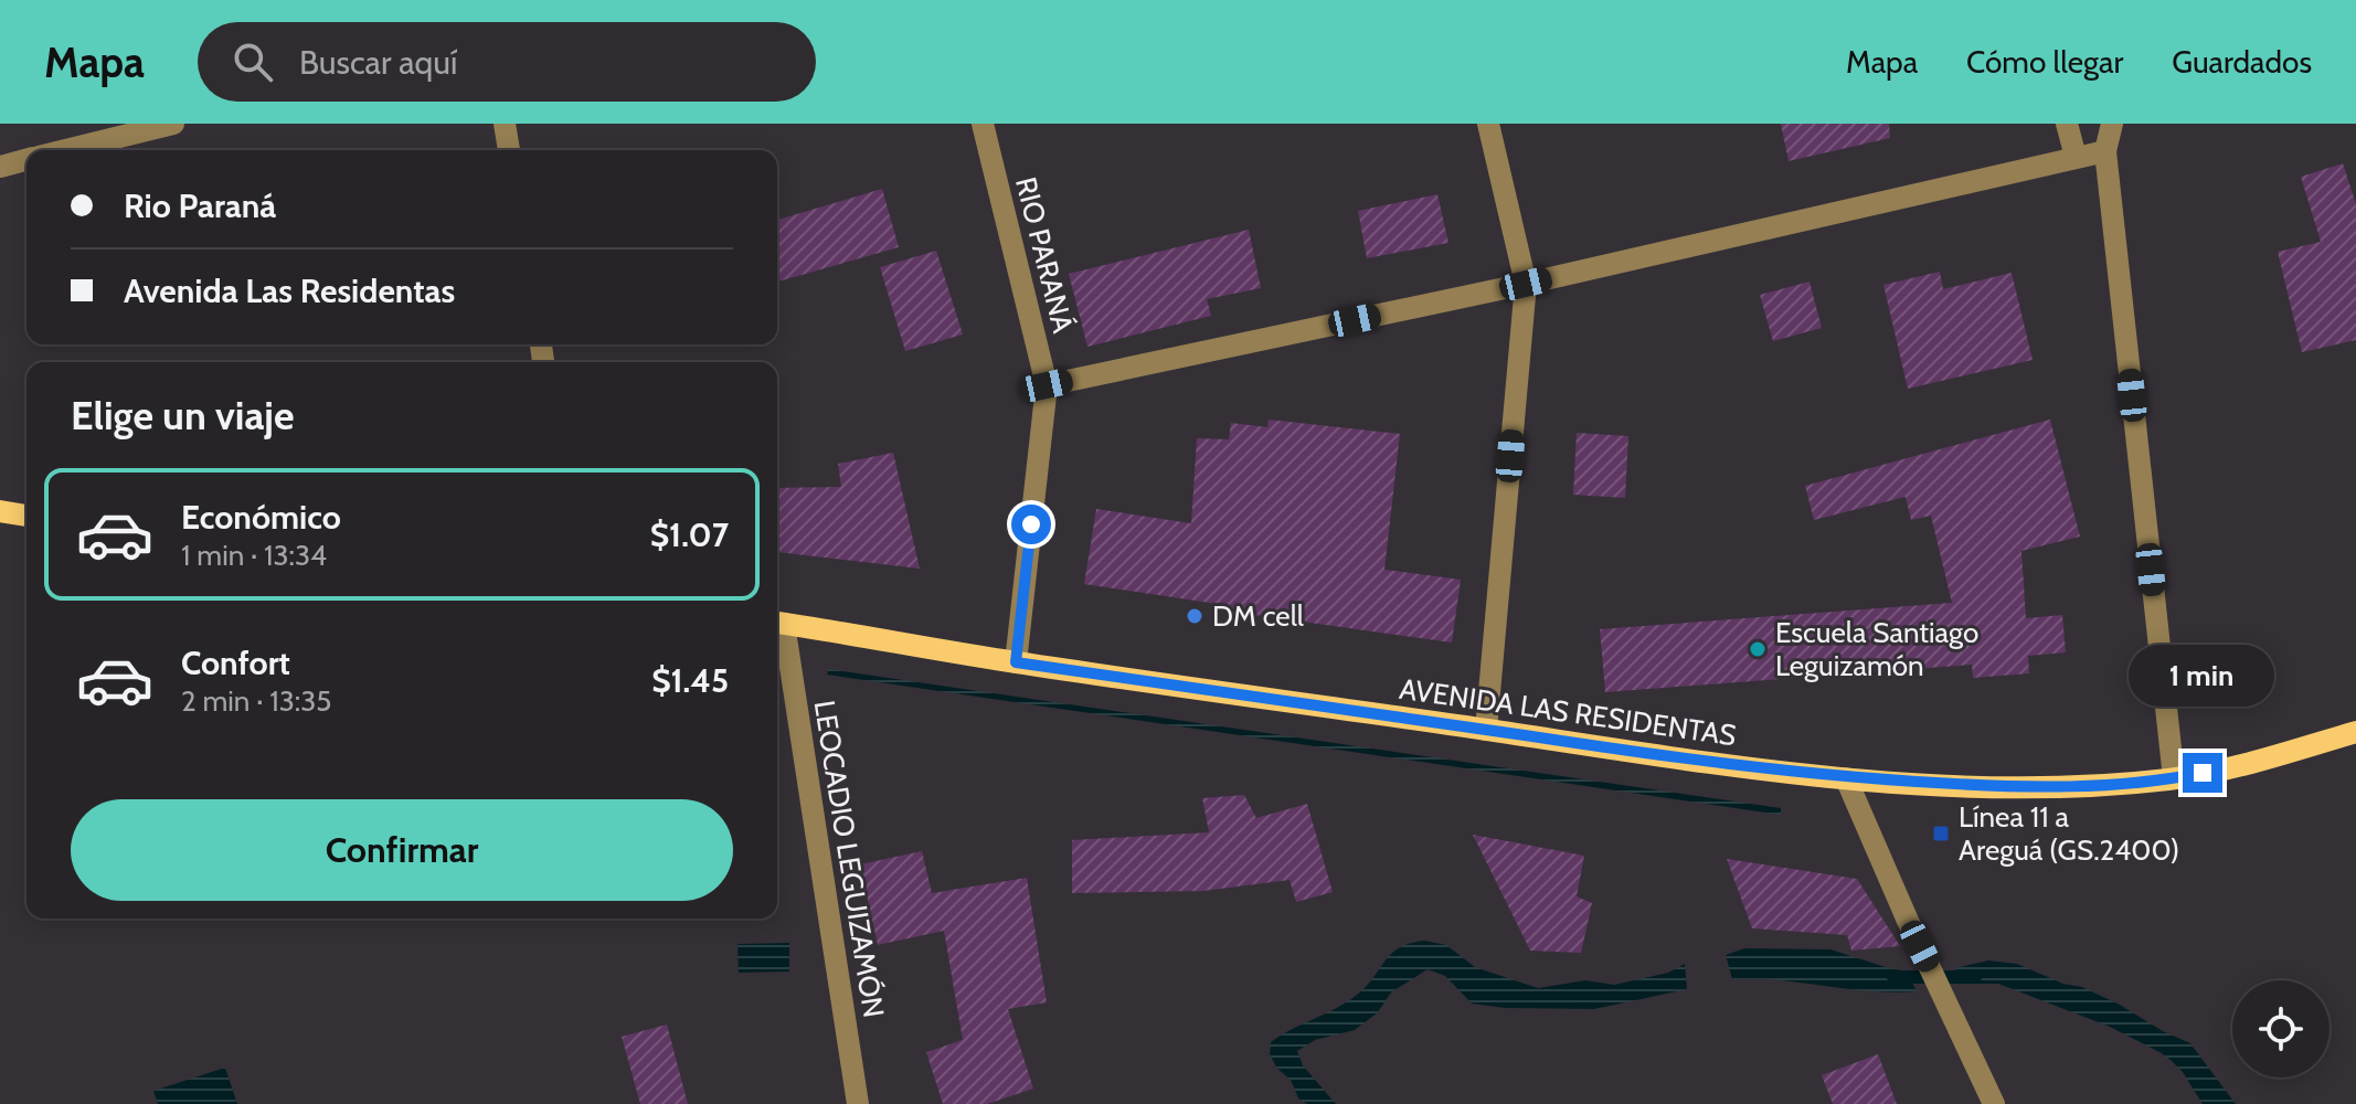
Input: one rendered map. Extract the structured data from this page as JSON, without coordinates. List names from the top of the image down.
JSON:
{
  "streets": {
    "main road": ["AVENIDA LAS RESIDENTAS"],
    "street": ["RIO PARANÁ", "LEOCADIO LEGUIZAMÓN"]
  },
  "crossings": [
    ["RIO PARANÁ", "AVENIDA LAS RESIDENTAS"],
    ["AVENIDA LAS RESIDENTAS", "LEOCADIO LEGUIZAMÓN"]
  ],
  "places": {
    "other": ["DM cell", "Escuela Santiago Leguizamón"],
    "transit": ["Línea 11 a Areguá (GS.2400)"]
  },
  "page": {
    "header": "Mapa",
    "search": "Buscar aquí",
    "nav": ["Mapa", "Cómo llegar", "Guardados"],
    "banner": ["Rio Paraná", "Avenida Las Residentas"],
    "heading": "Elige un viaje",
    "list": [
      {
        "name": "Económico",
        "note": "1 min · 13:34",
        "value": "$1.07"
      },
      {
        "name": "Confort",
        "note": "2 min · 13:35",
        "value": "$1.45"
      }
    ],
    "bubble": "1 min",
    "buttons": "Confirmar"
  }
}
